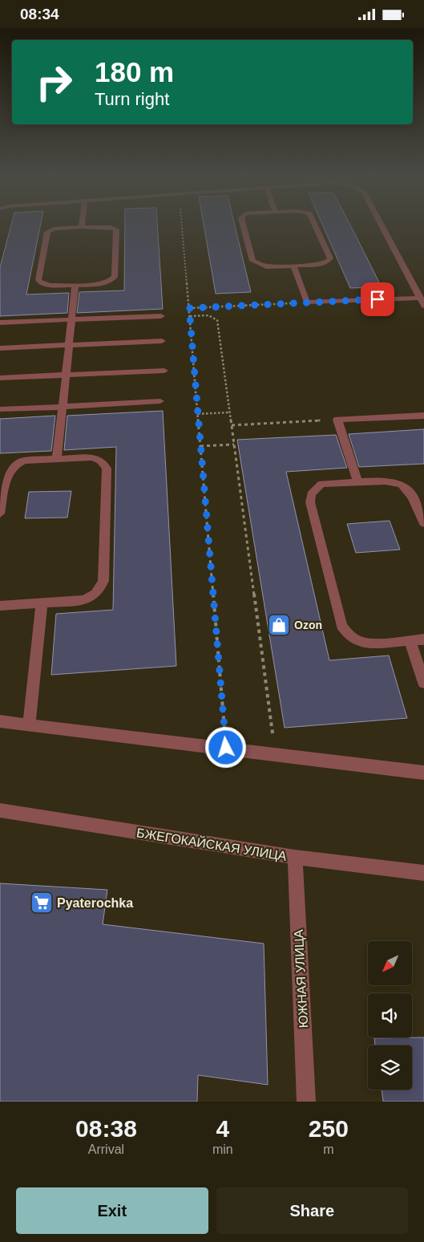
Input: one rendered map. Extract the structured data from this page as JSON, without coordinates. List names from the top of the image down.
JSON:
{
  "streets": {
    "street": ["БЖЕГОКАЙСКАЯ УЛИЦА", "ЮЖНАЯ УЛИЦА"]
  },
  "crossings": [
    ["БЖЕГОКАЙСКАЯ УЛИЦА", "ЮЖНАЯ УЛИЦА"]
  ],
  "places": {
    "shop": ["Ozon"],
    "supermarket": ["Pyaterochka"]
  },
  "north": "bottom left",
  "page": {
    "status": "08:34",
    "turn": ["180 m", "Turn right"],
    "eta": [
      "08:38",
      "Arrival",
      "4",
      "min",
      "250",
      "m"
    ],
    "buttons": ["Exit", "Share"]
  }
}
